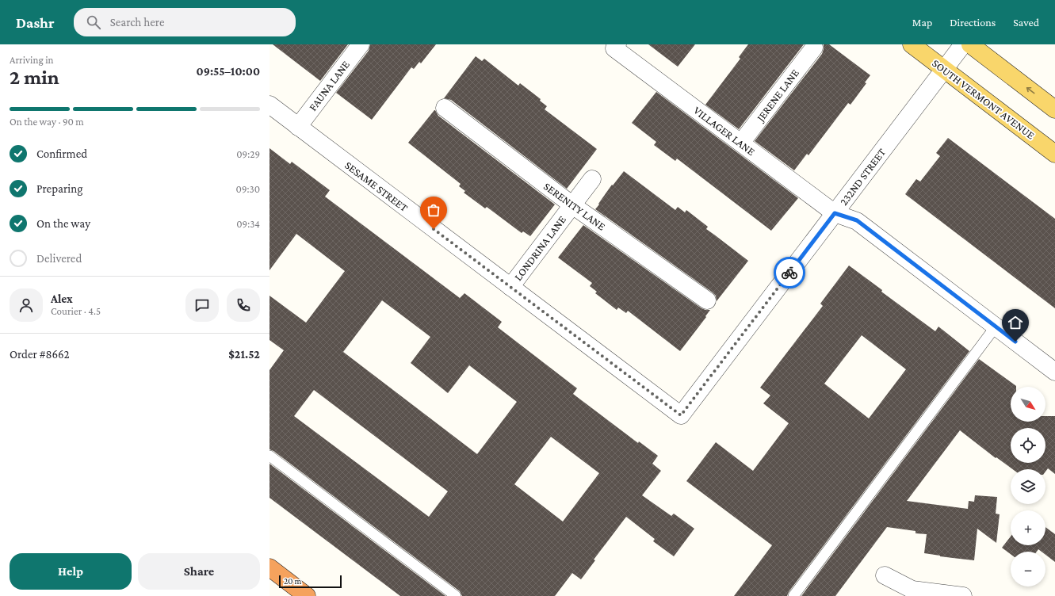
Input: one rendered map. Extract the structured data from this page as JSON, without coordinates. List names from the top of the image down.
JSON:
{
  "streets": {
    "main road": ["SOUTH VERMONT AVENUE"],
    "street": [
      "FAUNA LANE",
      "JERENE LANE",
      "VILLAGER LANE",
      "232ND STREET",
      "SESAME STREET",
      "SERENITY LANE",
      "LONDRINA LANE"
    ]
  },
  "crossings": [
    ["FAUNA LANE", "SESAME STREET"],
    ["JERENE LANE", "VILLAGER LANE"],
    ["SOUTH VERMONT AVENUE", "232ND STREET"],
    ["VILLAGER LANE", "232ND STREET"],
    ["232ND STREET", "SESAME STREET"],
    ["SESAME STREET", "LONDRINA LANE"],
    ["SERENITY LANE", "LONDRINA LANE"]
  ],
  "scale_bar": "20 m",
  "north": "bottom right",
  "page": {
    "header": "Dashr",
    "search": "Search here",
    "nav": ["Map", "Directions", "Saved"],
    "heading": ["2 min", "Arriving in", "09:55–10:00"],
    "panel": [
      "Alex",
      "Courier · 4.5",
      "Order #8662",
      "$21.52"
    ],
    "bar": "On the way · 90 m",
    "list": [
      ["Confirmed", "09:29"],
      ["Preparing", "09:30"],
      ["On the way", "09:34"],
      "Delivered"
    ],
    "map_buttons": ["+", "−"],
    "buttons": ["Help", "Share"],
    "scale": "20 m"
  }
}
